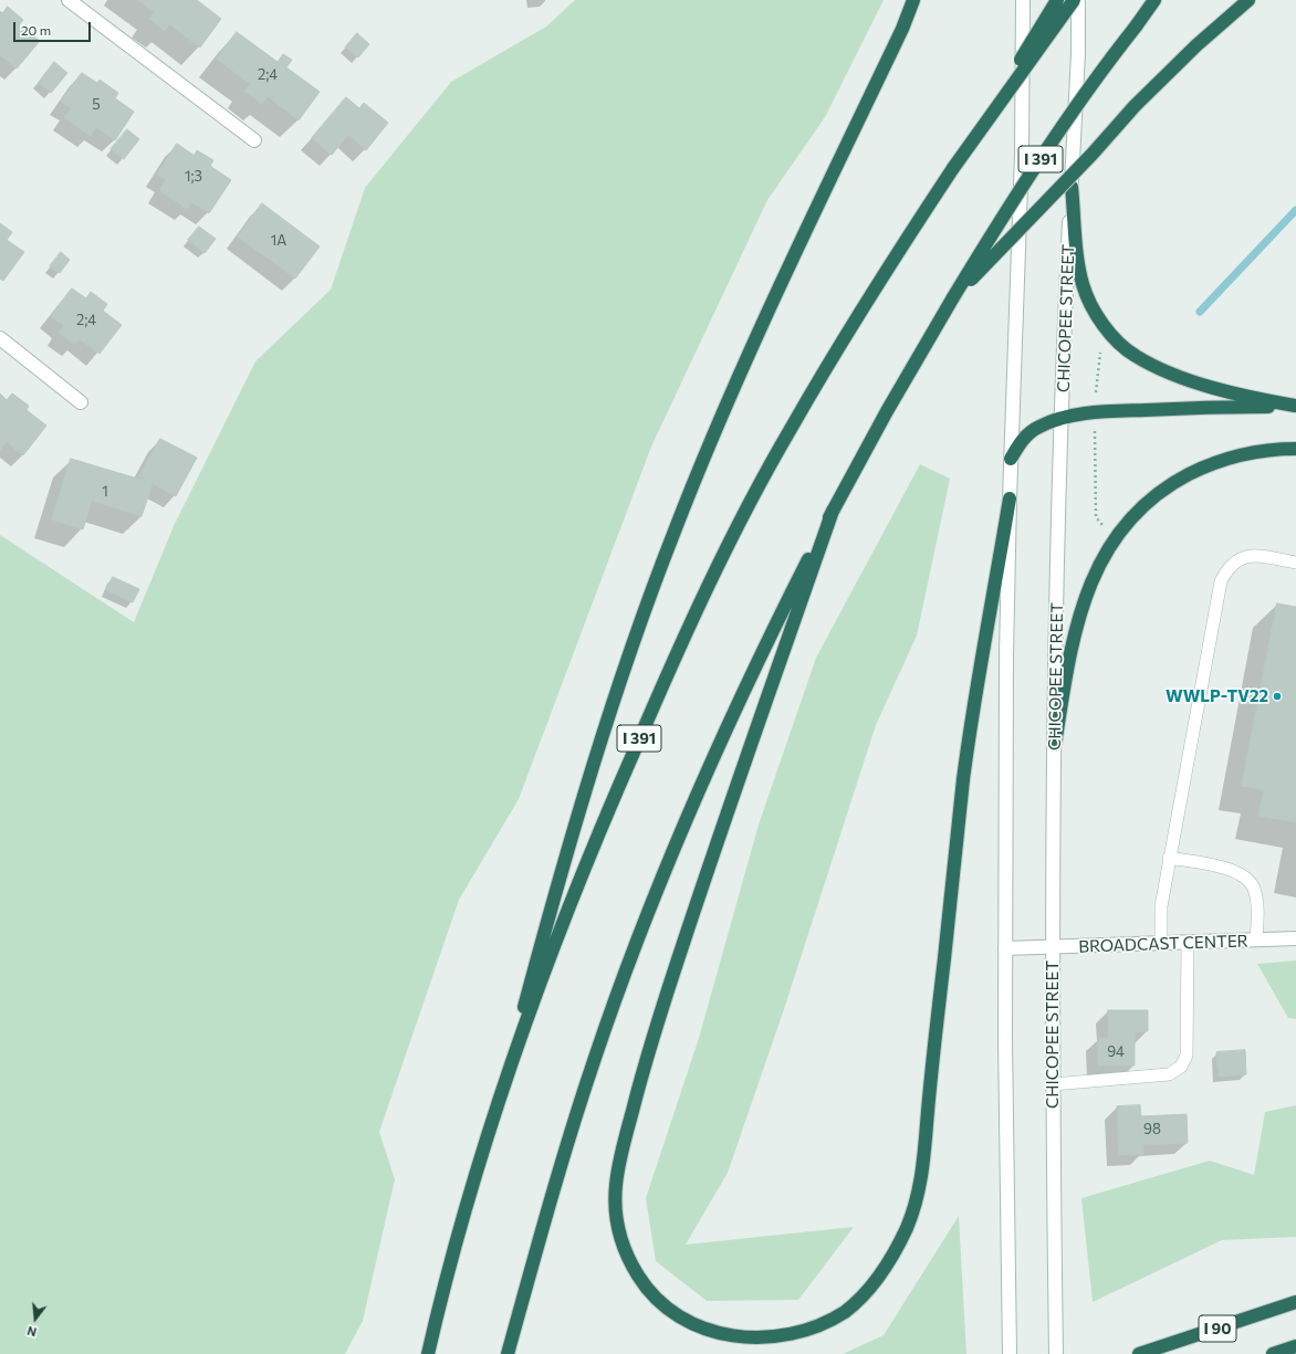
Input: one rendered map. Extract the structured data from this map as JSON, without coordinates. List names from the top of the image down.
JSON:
{
  "streets": {
    "highway": ["I 391", "I 90"],
    "main road": ["CHICOPEE STREET", "BROADCAST CENTER"]
  },
  "crossings": [
    ["CHICOPEE STREET", "BROADCAST CENTER"]
  ],
  "places": ["WWLP-TV22"],
  "house_numbers": [
    "2;4",
    "5",
    "1;3",
    "1A",
    "2;4",
    "1",
    "94",
    "98"
  ],
  "scale_bar": "20 m",
  "north": "bottom"
}
